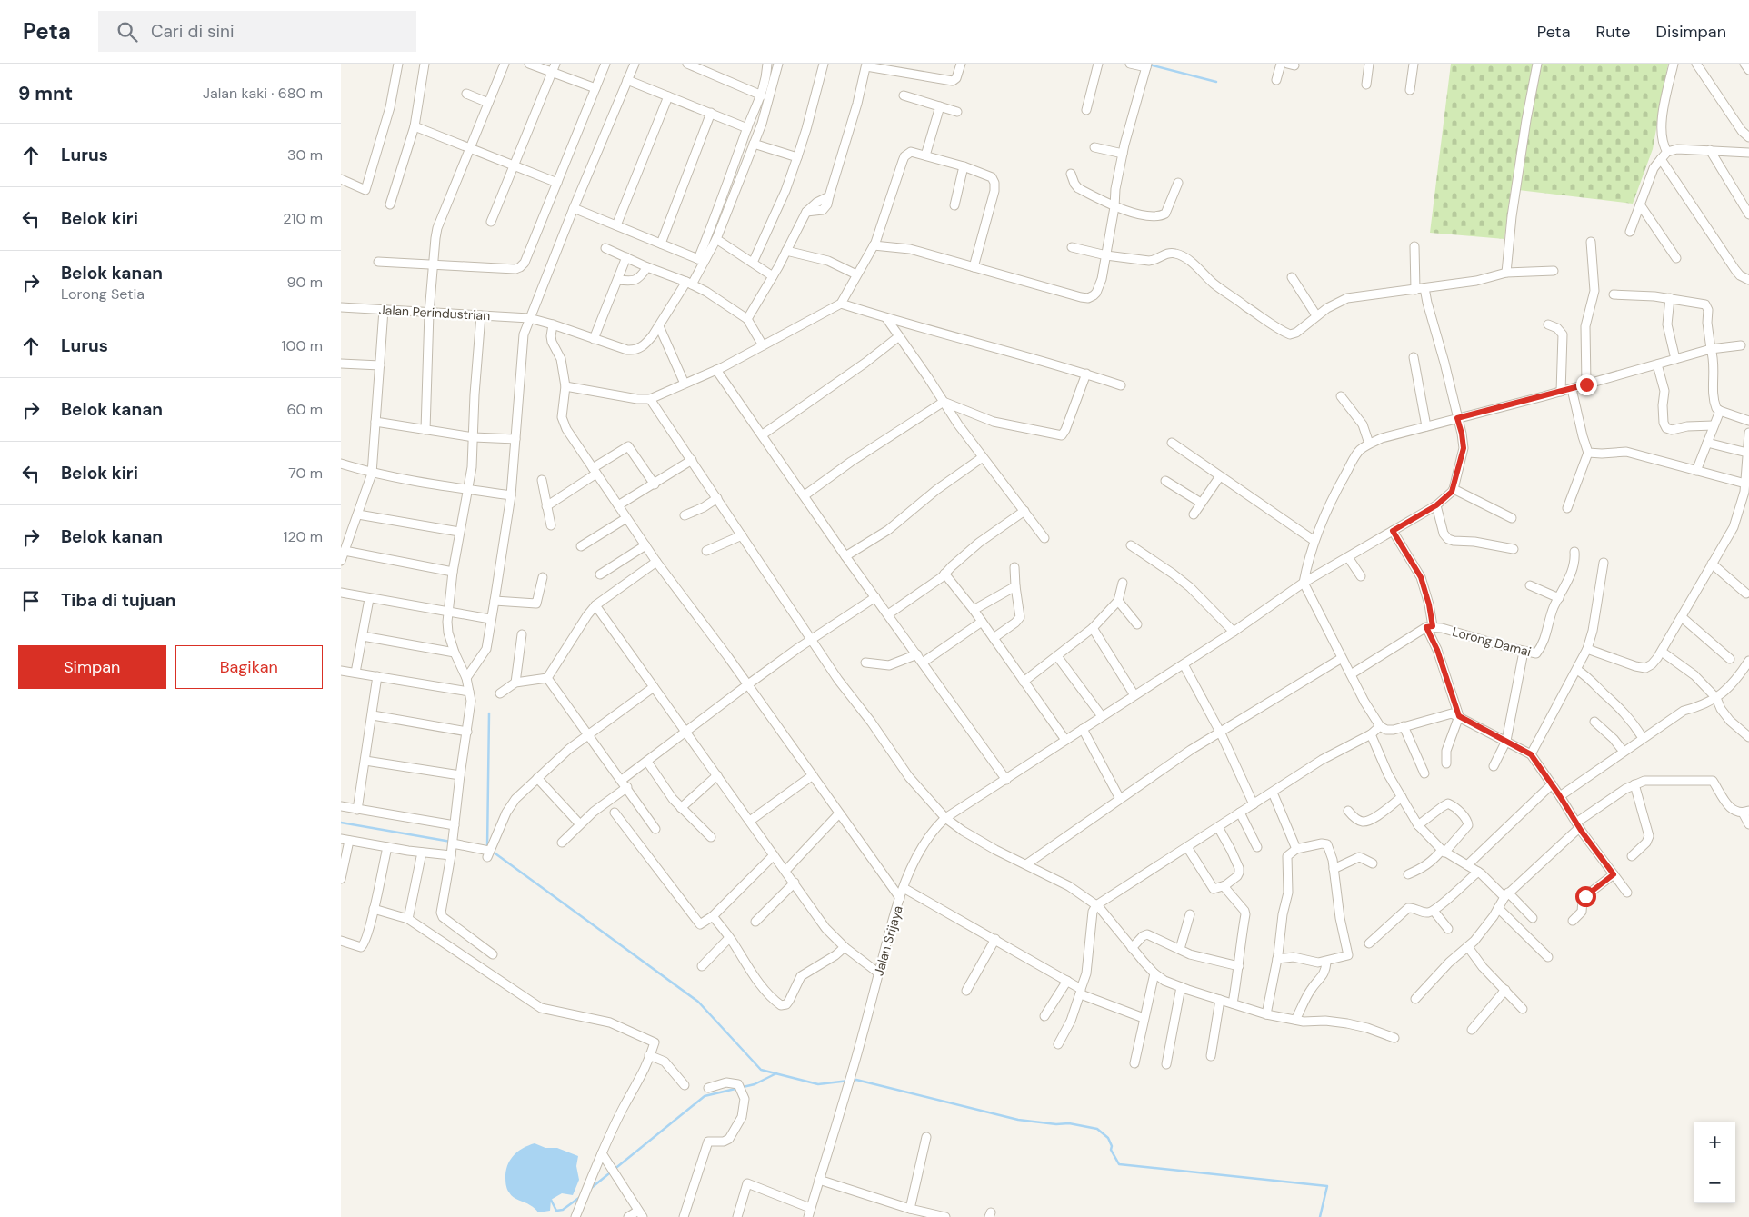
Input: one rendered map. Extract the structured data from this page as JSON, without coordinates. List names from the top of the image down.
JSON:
{
  "streets": {
    "street": ["Jalan Perindustrian", "Lorong Damai", "Jalan Srijaya"]
  },
  "page": {
    "header": "Peta",
    "search": "Cari di sini",
    "nav": ["Peta", "Rute", "Disimpan"],
    "heading": ["9 mnt", "Jalan kaki · 680 m"],
    "list": [
      ["Lurus", "30 m"],
      ["Belok kiri", "210 m"],
      ["Belok kanan", "Lorong Setia", "90 m"],
      ["Lurus", "100 m"],
      ["Belok kanan", "60 m"],
      ["Belok kiri", "70 m"],
      ["Belok kanan", "120 m"],
      "Tiba di tujuan"
    ],
    "buttons": ["Simpan", "Bagikan"],
    "map_buttons": ["+", "−"]
  }
}
